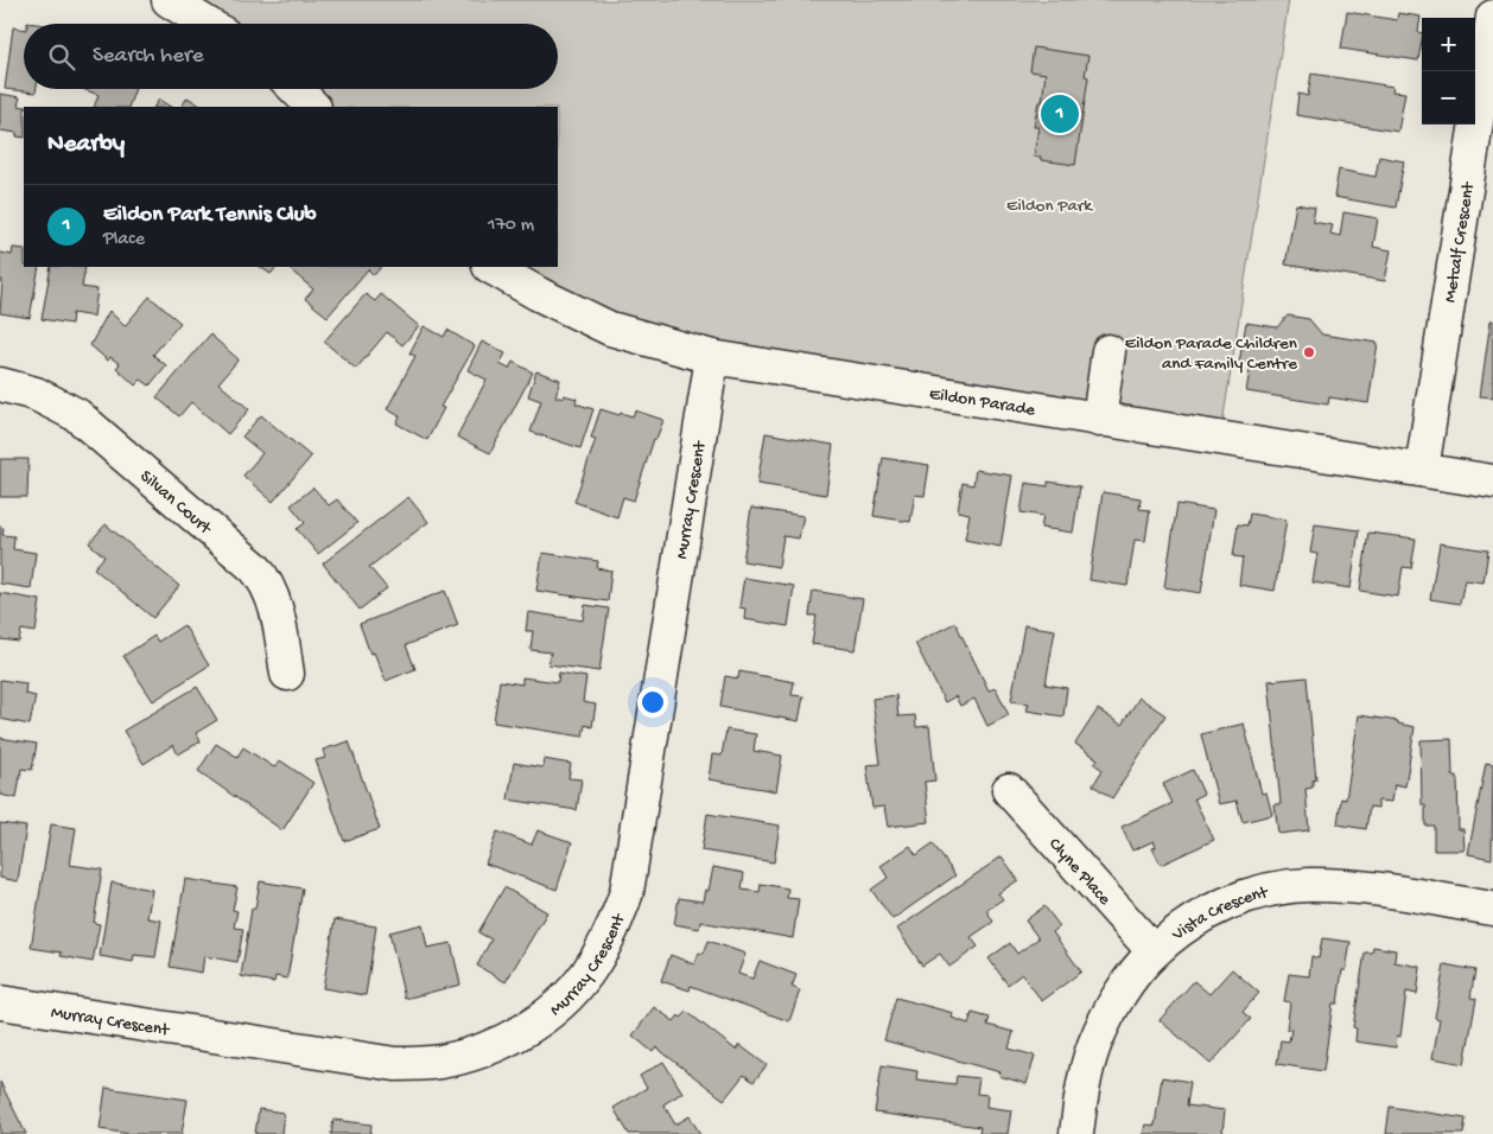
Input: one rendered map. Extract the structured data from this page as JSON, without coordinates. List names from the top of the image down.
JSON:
{
  "streets": {
    "street": [
      "Metcalf Crescent",
      "Eildon Parade",
      "Silvan Court",
      "Murray Crescent",
      "Clyne Place",
      "Vista Crescent"
    ]
  },
  "crossings": [
    ["Metcalf Crescent", "Eildon Parade"],
    ["Eildon Parade", "Murray Crescent"],
    ["Clyne Place", "Vista Crescent"]
  ],
  "parks": ["Eildon Park"],
  "places": ["Eildon Parade Children and Family Centre"],
  "page": {
    "map_buttons": ["+", "−"],
    "search": "Search here",
    "pins": "1",
    "heading": "Nearby",
    "list": [
      {
        "mark": "1",
        "name": "Eildon Park Tennis Club",
        "note": "Place",
        "value": "170 m"
      }
    ]
  }
}
